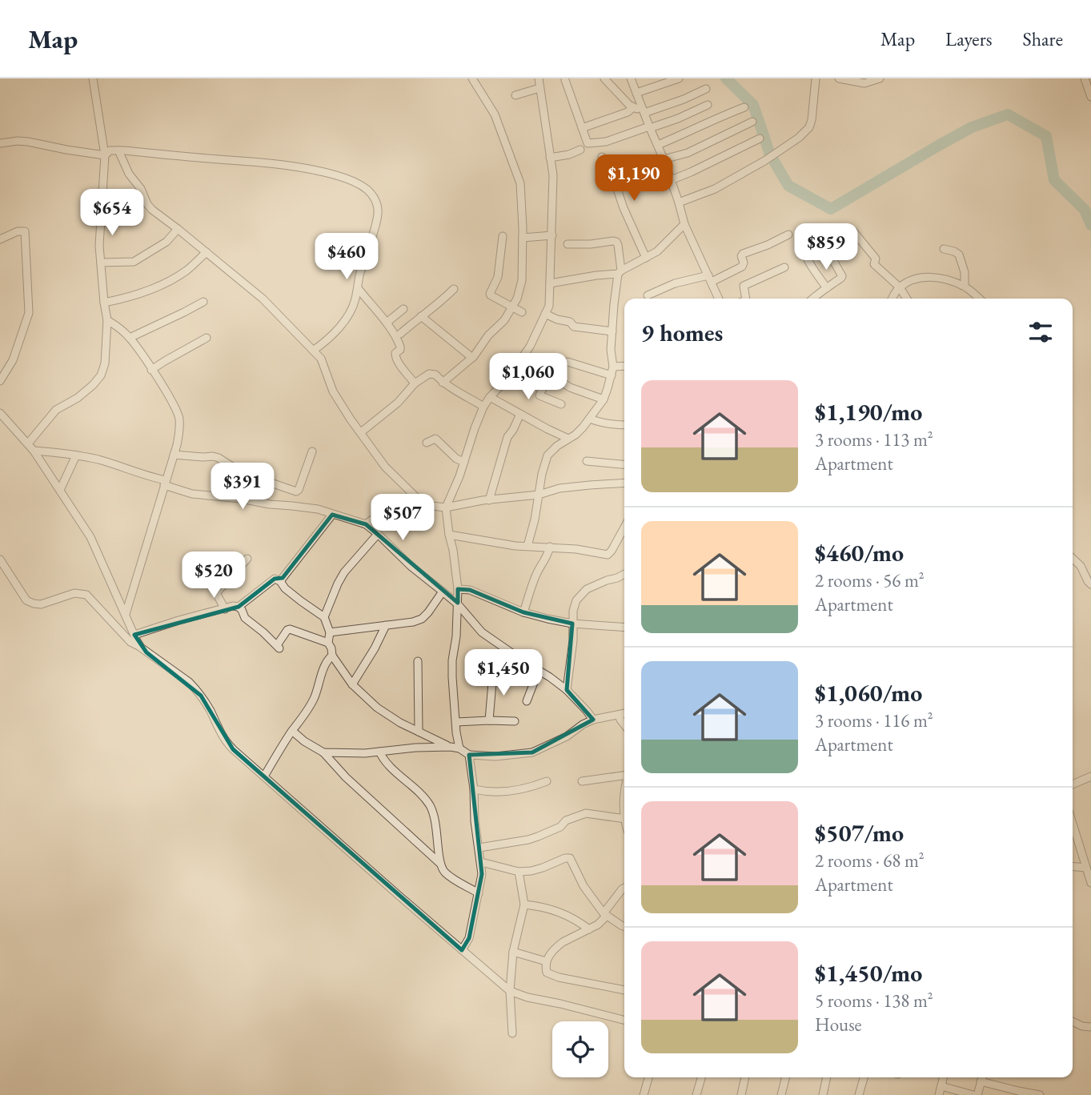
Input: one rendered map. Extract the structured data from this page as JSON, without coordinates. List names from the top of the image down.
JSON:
{
  "page": {
    "header": "Map",
    "nav": ["Map", "Layers", "Share"],
    "price": [
      "$1,190",
      "$654",
      "$859",
      "$460",
      "$1,060",
      "$391",
      "$507",
      "$520",
      "$1,450"
    ],
    "heading": "9 homes",
    "list": [
      {
        "name": "$1,190/mo",
        "note": "3 rooms · 113 m² · Apartment"
      },
      {
        "name": "$460/mo",
        "note": "2 rooms · 56 m² · Apartment"
      },
      {
        "name": "$1,060/mo",
        "note": "3 rooms · 116 m² · Apartment"
      },
      {
        "name": "$507/mo",
        "note": "2 rooms · 68 m² · Apartment"
      },
      {
        "name": "$1,450/mo",
        "note": "5 rooms · 138 m² · House"
      }
    ]
  }
}
